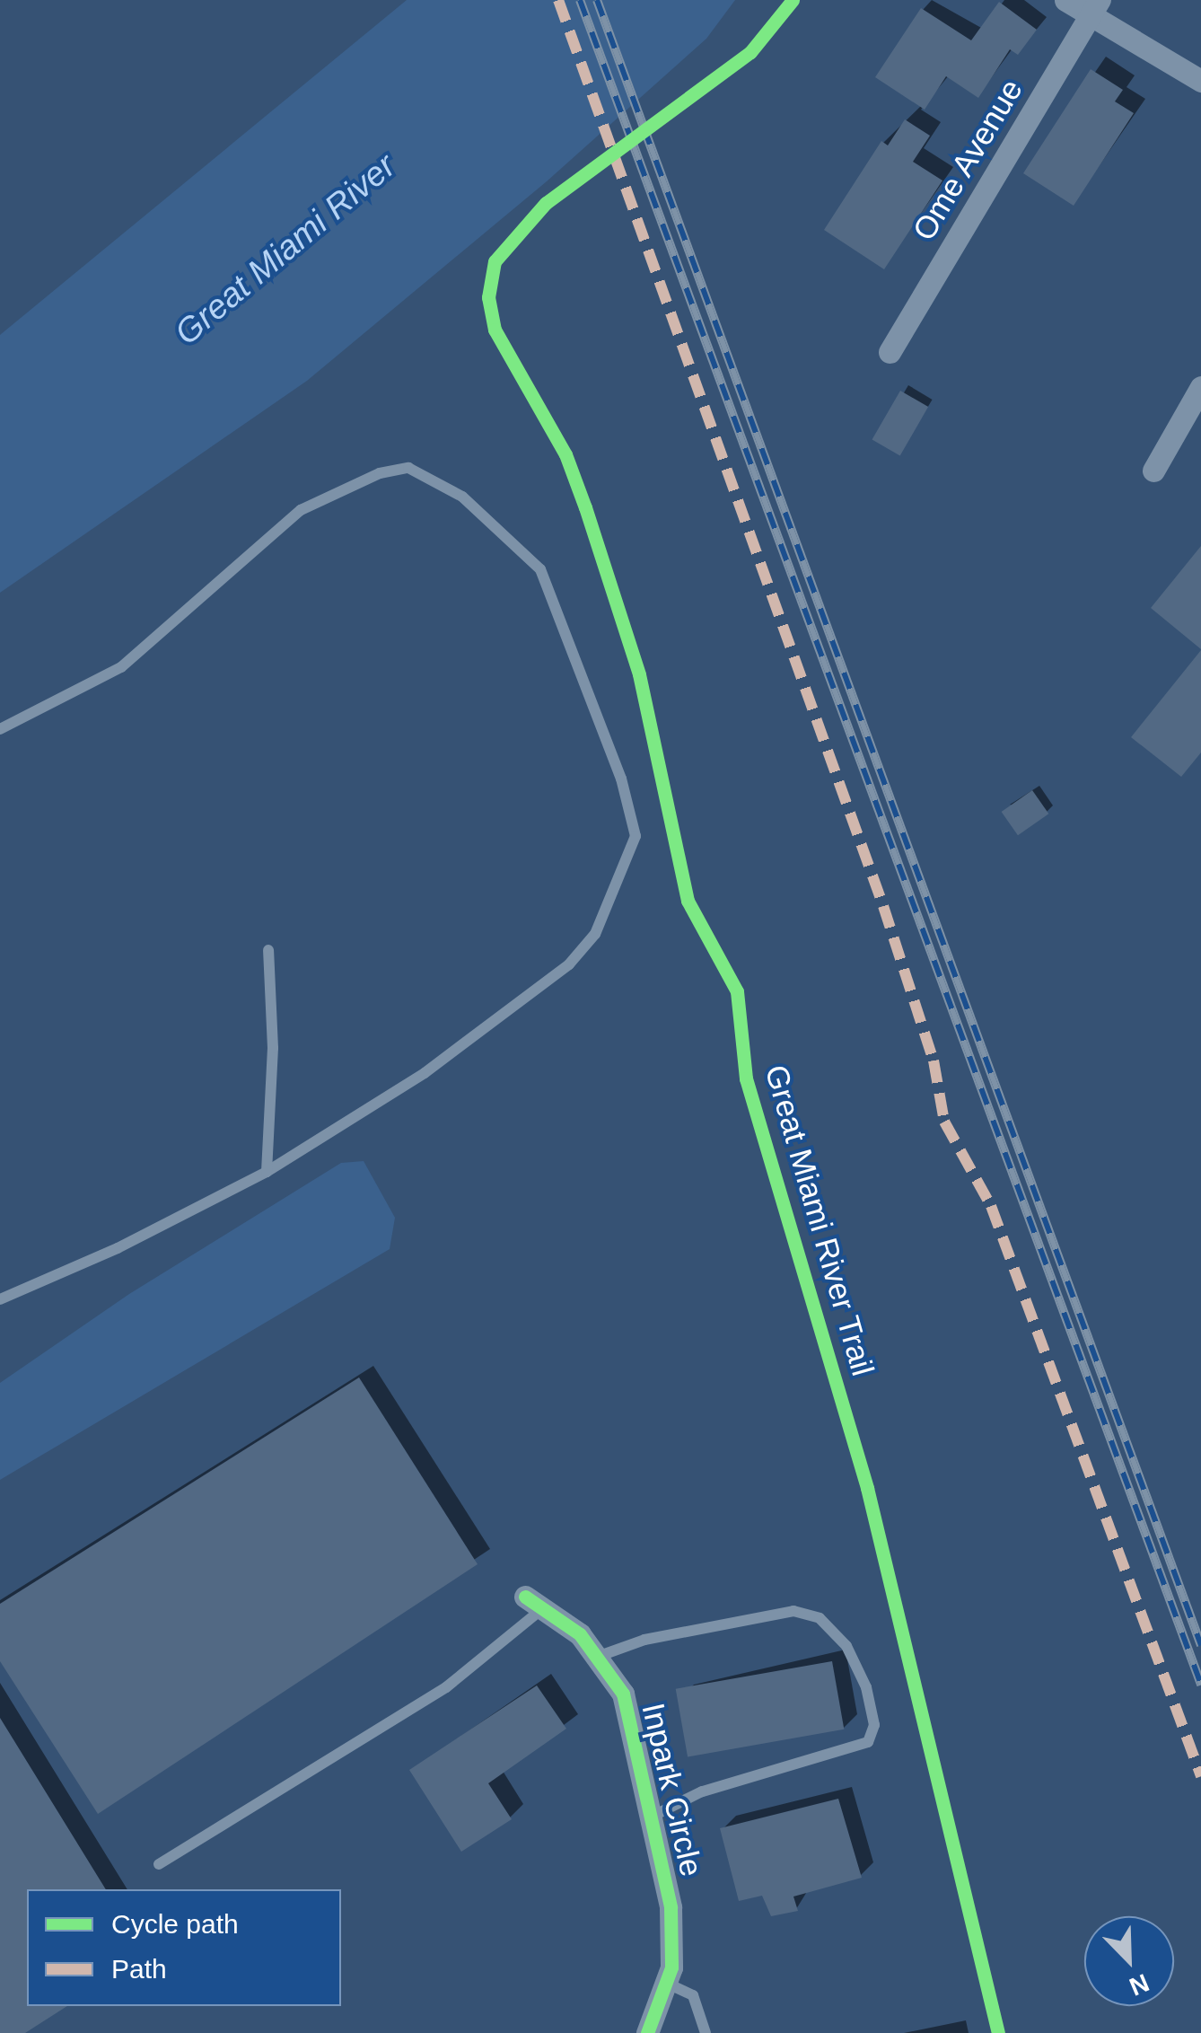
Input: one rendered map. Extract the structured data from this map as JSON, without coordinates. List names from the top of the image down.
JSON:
{
  "streets": {
    "street": ["Ome Avenue", "Inpark Circle"],
    "cycle path": ["Great Miami River Trail"]
  },
  "water": ["Great Miami River"],
  "legend": ["Cycle path", "Path"],
  "north": "bottom right"
}
